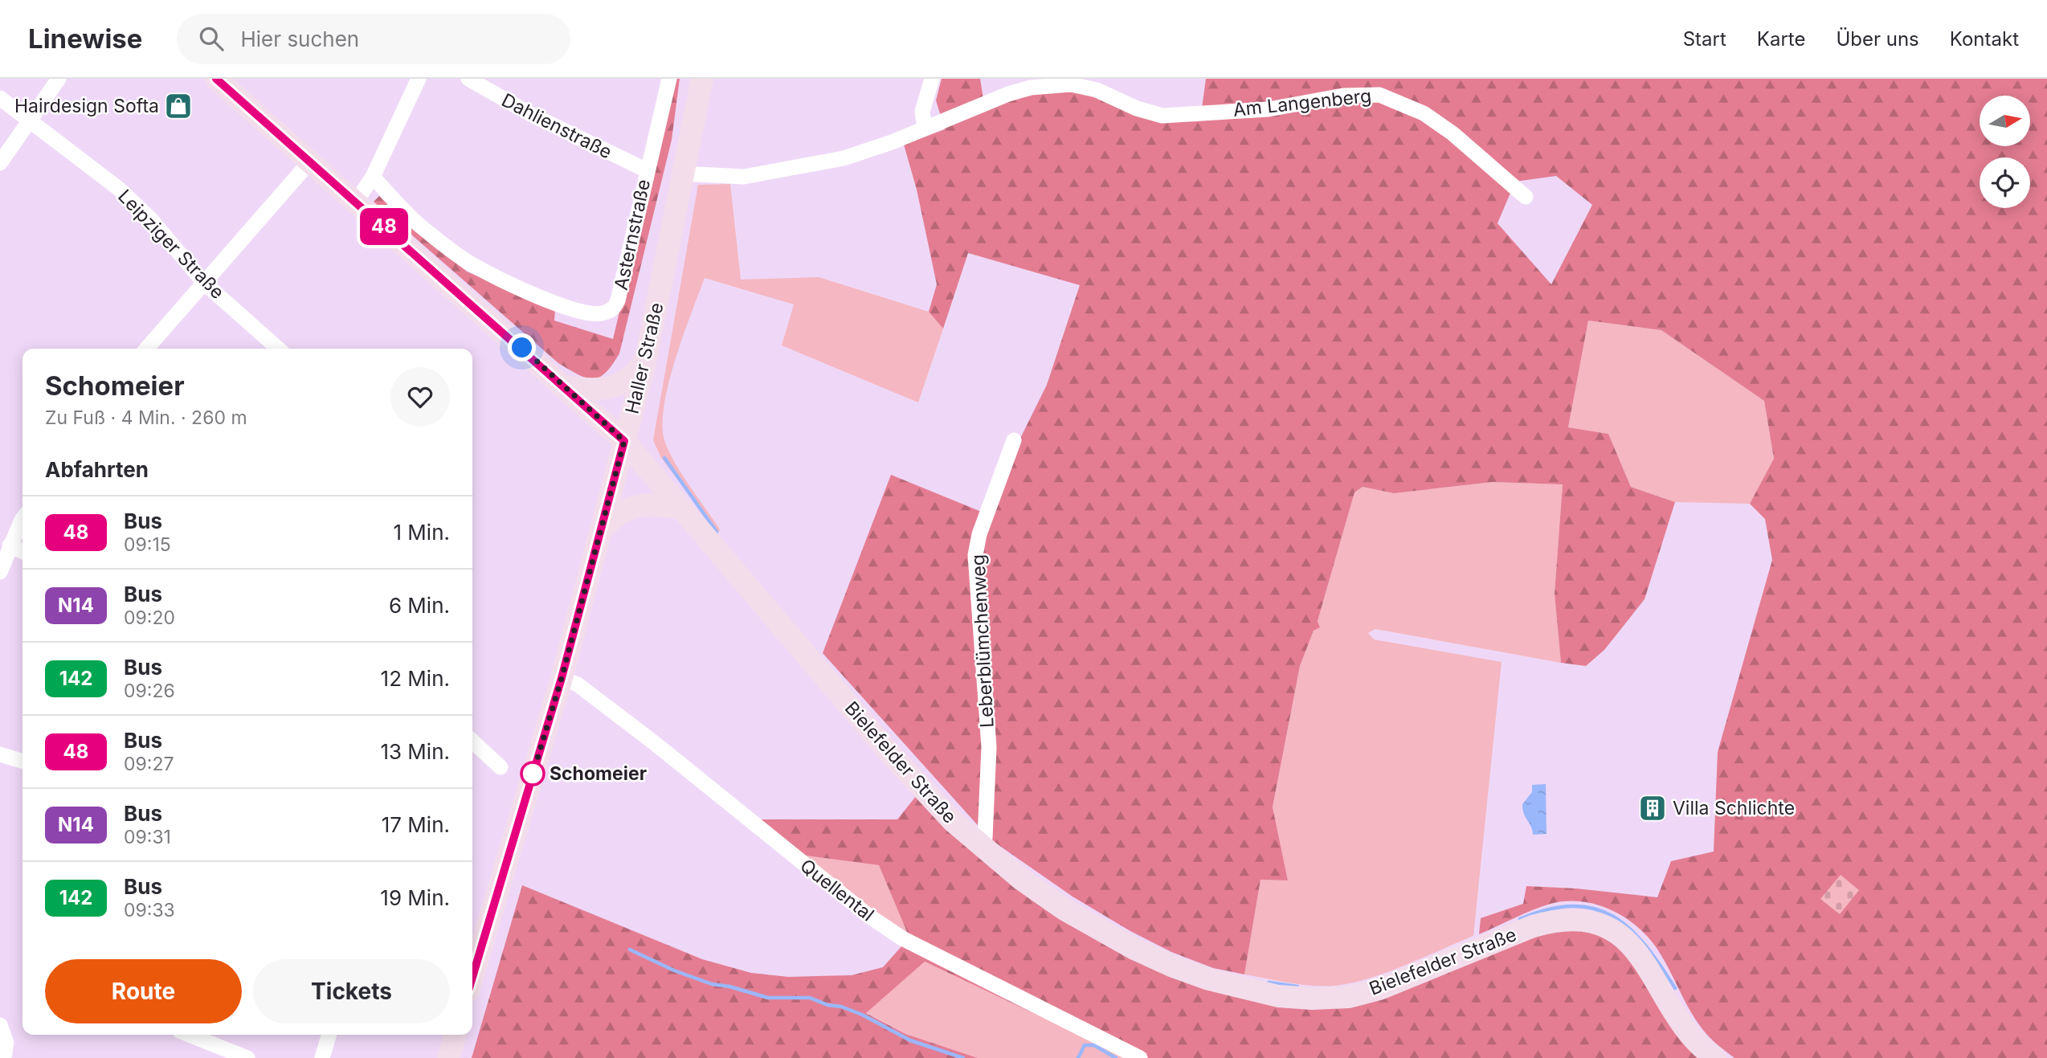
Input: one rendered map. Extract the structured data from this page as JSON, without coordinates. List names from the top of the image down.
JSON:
{
  "streets": {
    "main road": ["Haller Straße", "Bielefelder Straße"],
    "street": [
      "Am Langenberg",
      "Dahlienstraße",
      "Asternstraße",
      "Leipziger Straße",
      "Leberblümchenweg",
      "Quellental"
    ]
  },
  "crossings": [
    ["Am Langenberg", "Haller Straße"],
    ["Dahlienstraße", "Asternstraße"],
    ["Haller Straße", "Bielefelder Straße"],
    ["Haller Straße", "Quellental"],
    ["Leberblümchenweg", "Bielefelder Straße"]
  ],
  "places": {
    "shop": ["Hairdesign Softa"],
    "other": ["Schomeier"],
    "building": ["Villa Schlichte"]
  },
  "lines": ["bus line 48"],
  "north": "right",
  "page": {
    "header": "Linewise",
    "search": "Hier suchen",
    "nav": [
      "Start",
      "Karte",
      "Über uns",
      "Kontakt"
    ],
    "on_map": "48",
    "heading": [
      ["Schomeier", "Zu Fuß · 4 Min. · 260 m"],
      "Abfahrten"
    ],
    "list": [
      {
        "mark": "48",
        "name": "Bus",
        "note": "09:15",
        "value": "1 Min."
      },
      {
        "mark": "N14",
        "name": "Bus",
        "note": "09:20",
        "value": "6 Min."
      },
      {
        "mark": "142",
        "name": "Bus",
        "note": "09:26",
        "value": "12 Min."
      },
      {
        "mark": "48",
        "name": "Bus",
        "note": "09:27",
        "value": "13 Min."
      },
      {
        "mark": "N14",
        "name": "Bus",
        "note": "09:31",
        "value": "17 Min."
      },
      {
        "mark": "142",
        "name": "Bus",
        "note": "09:33",
        "value": "19 Min."
      }
    ],
    "buttons": ["Route", "Tickets"]
  }
}
